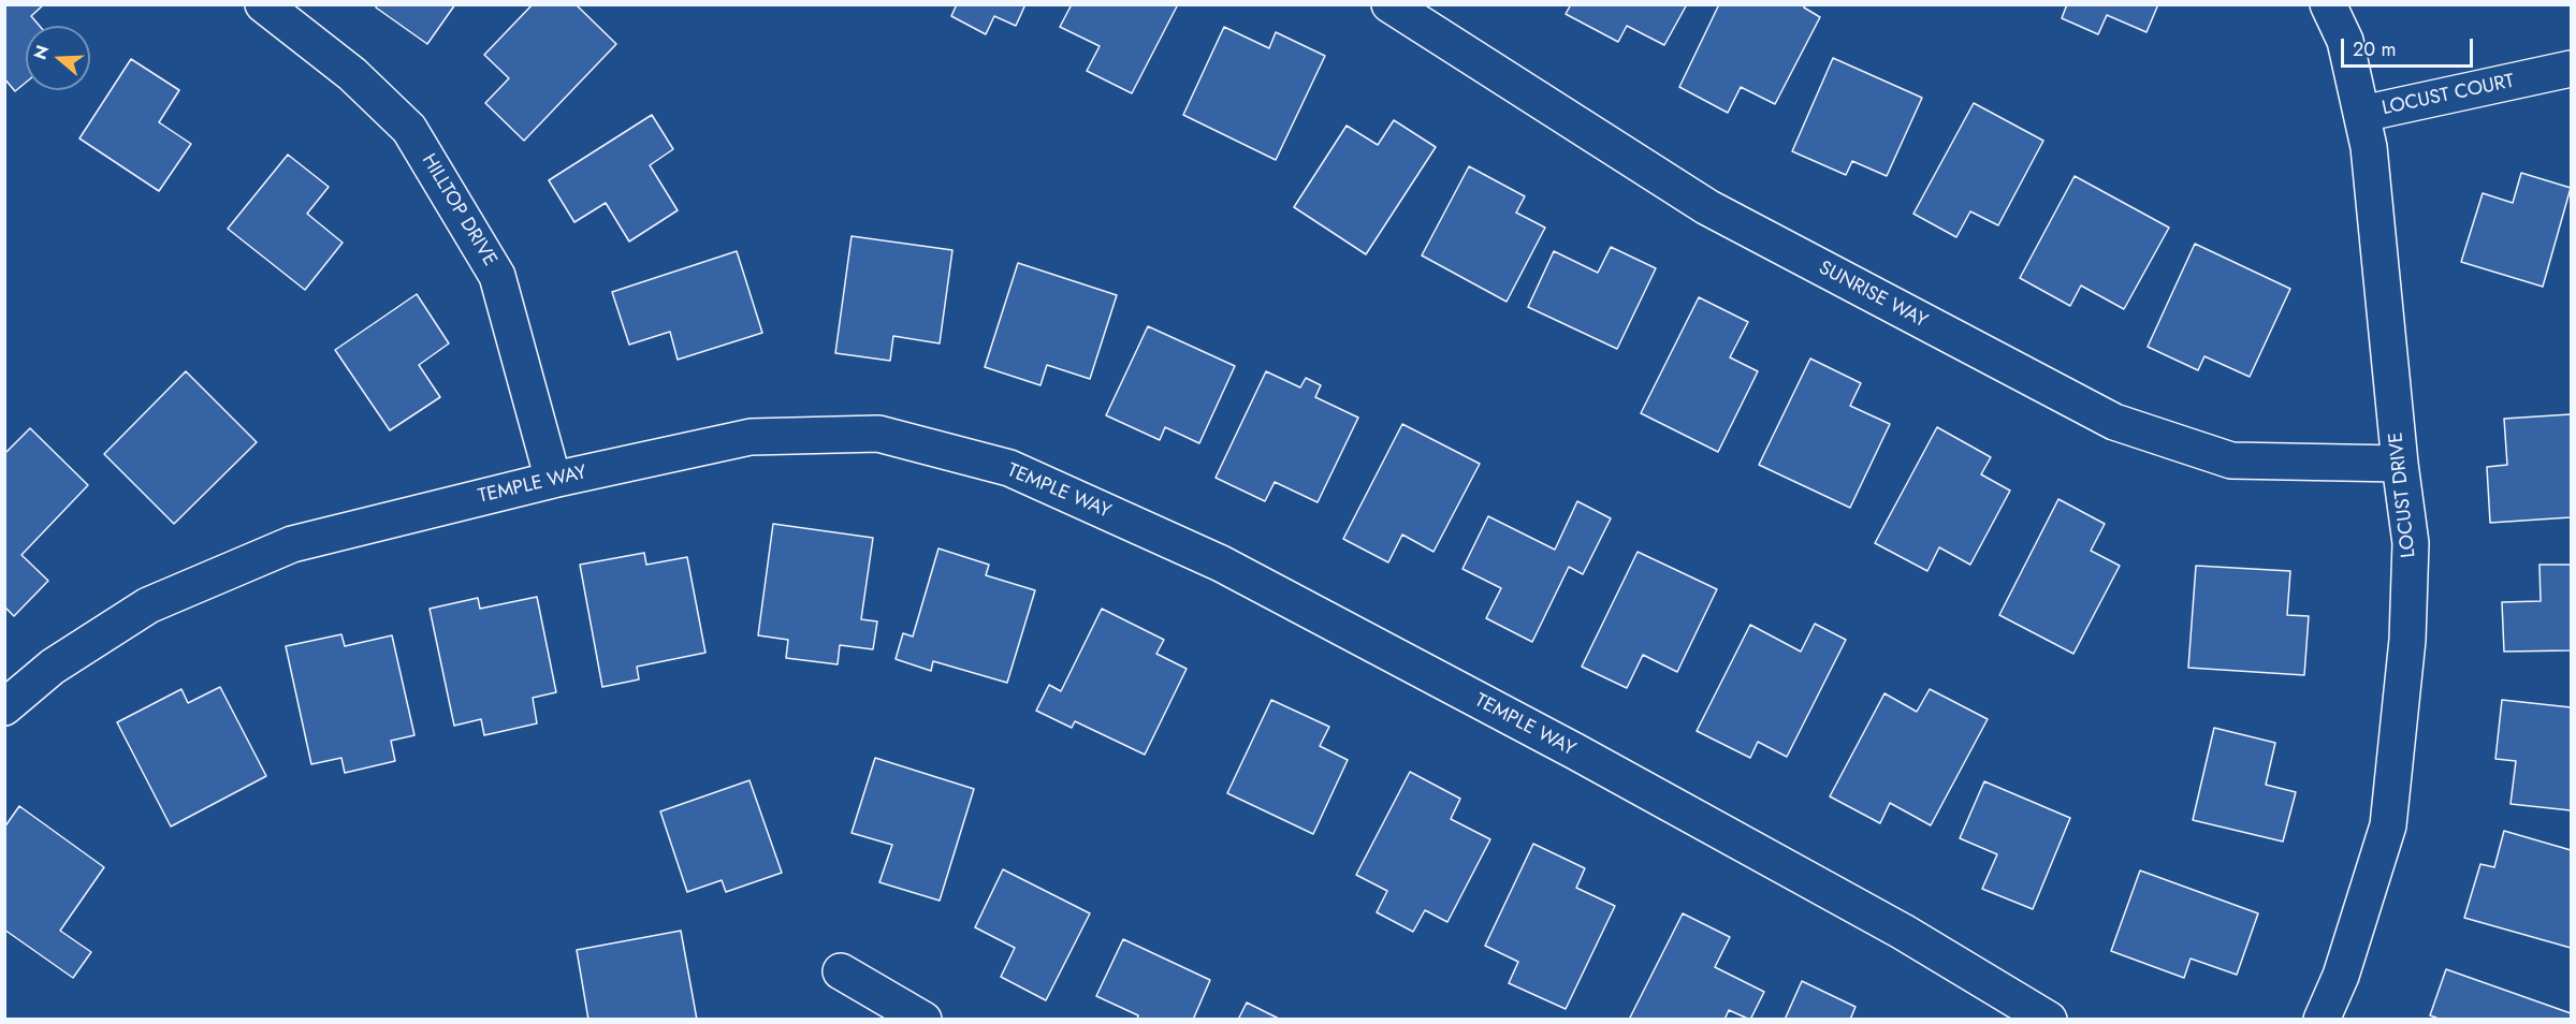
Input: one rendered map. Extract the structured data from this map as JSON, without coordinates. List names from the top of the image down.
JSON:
{
  "streets": {
    "street": [
      "LOCUST COURT",
      "HILLTOP DRIVE",
      "SUNRISE WAY",
      "TEMPLE WAY",
      "LOCUST DRIVE"
    ]
  },
  "crossings": [
    ["LOCUST COURT", "LOCUST DRIVE"],
    ["HILLTOP DRIVE", "TEMPLE WAY"],
    ["SUNRISE WAY", "LOCUST DRIVE"]
  ],
  "scale_bar": "20 m",
  "north": "left"
}
